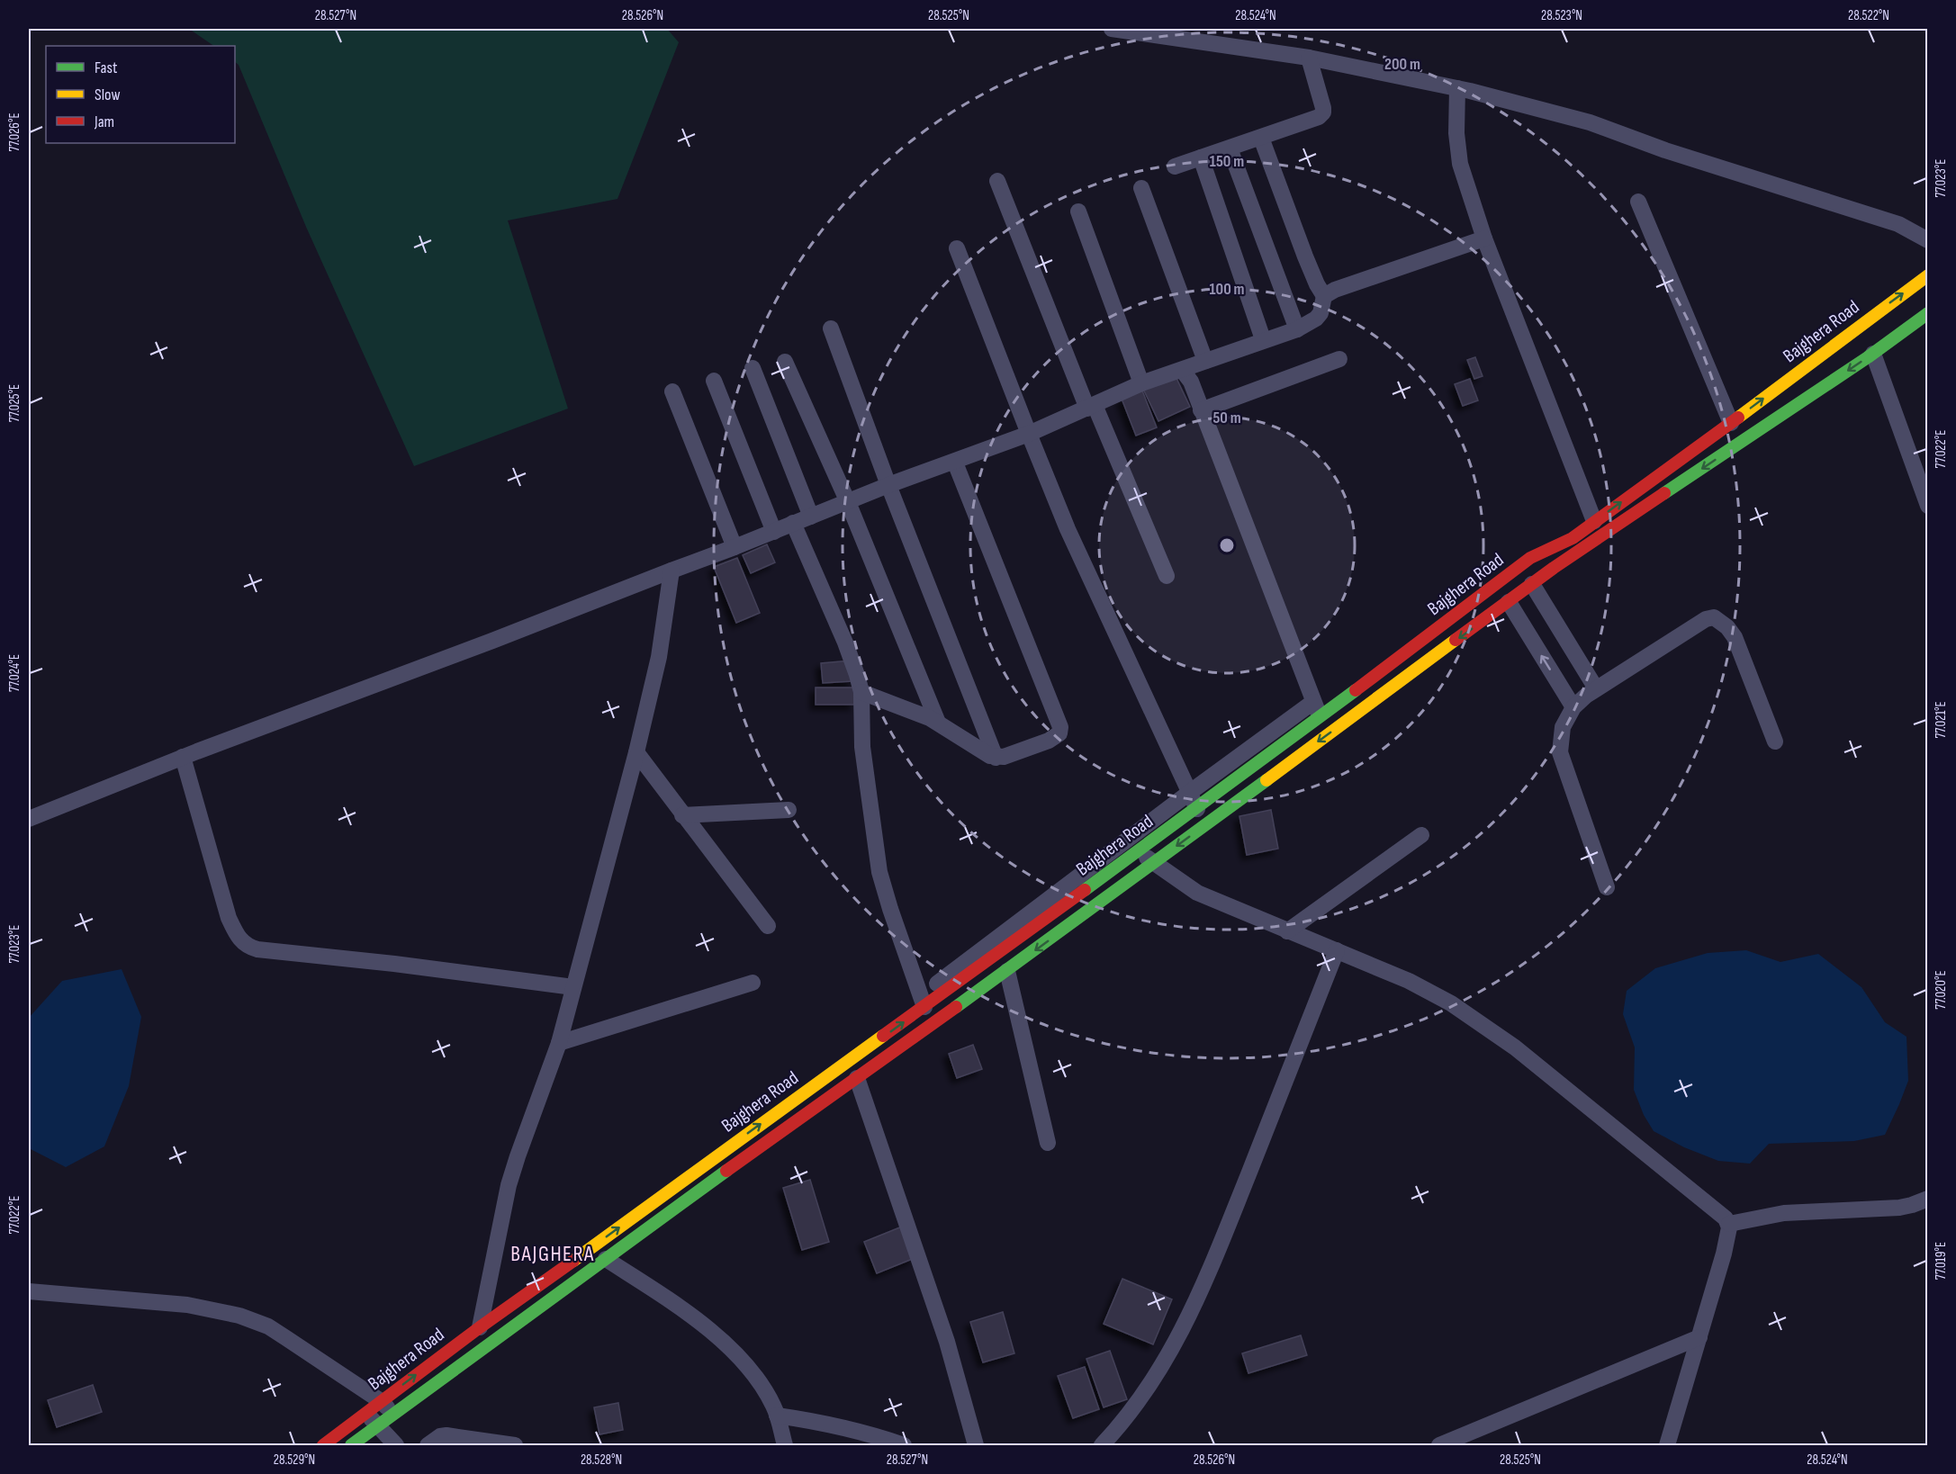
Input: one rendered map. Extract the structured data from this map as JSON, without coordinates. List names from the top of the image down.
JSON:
{
  "streets": {
    "main road": ["Bajghera Road"]
  },
  "districts": ["BAJGHERA"],
  "legend": ["Fast", "Slow", "Jam"],
  "coordinates": [
    "28.527°N",
    "28.526°N",
    "28.525°N",
    "28.524°N",
    "28.523°N",
    "28.522°N",
    "77.026°E",
    "77.023°E",
    "77.025°E",
    "77.022°E",
    "77.024°E",
    "77.021°E",
    "77.020°E",
    "77.019°E",
    "28.529°N",
    "28.528°N"
  ],
  "rings": [
    "200 m",
    "150 m",
    "100 m",
    "50 m"
  ]
}
